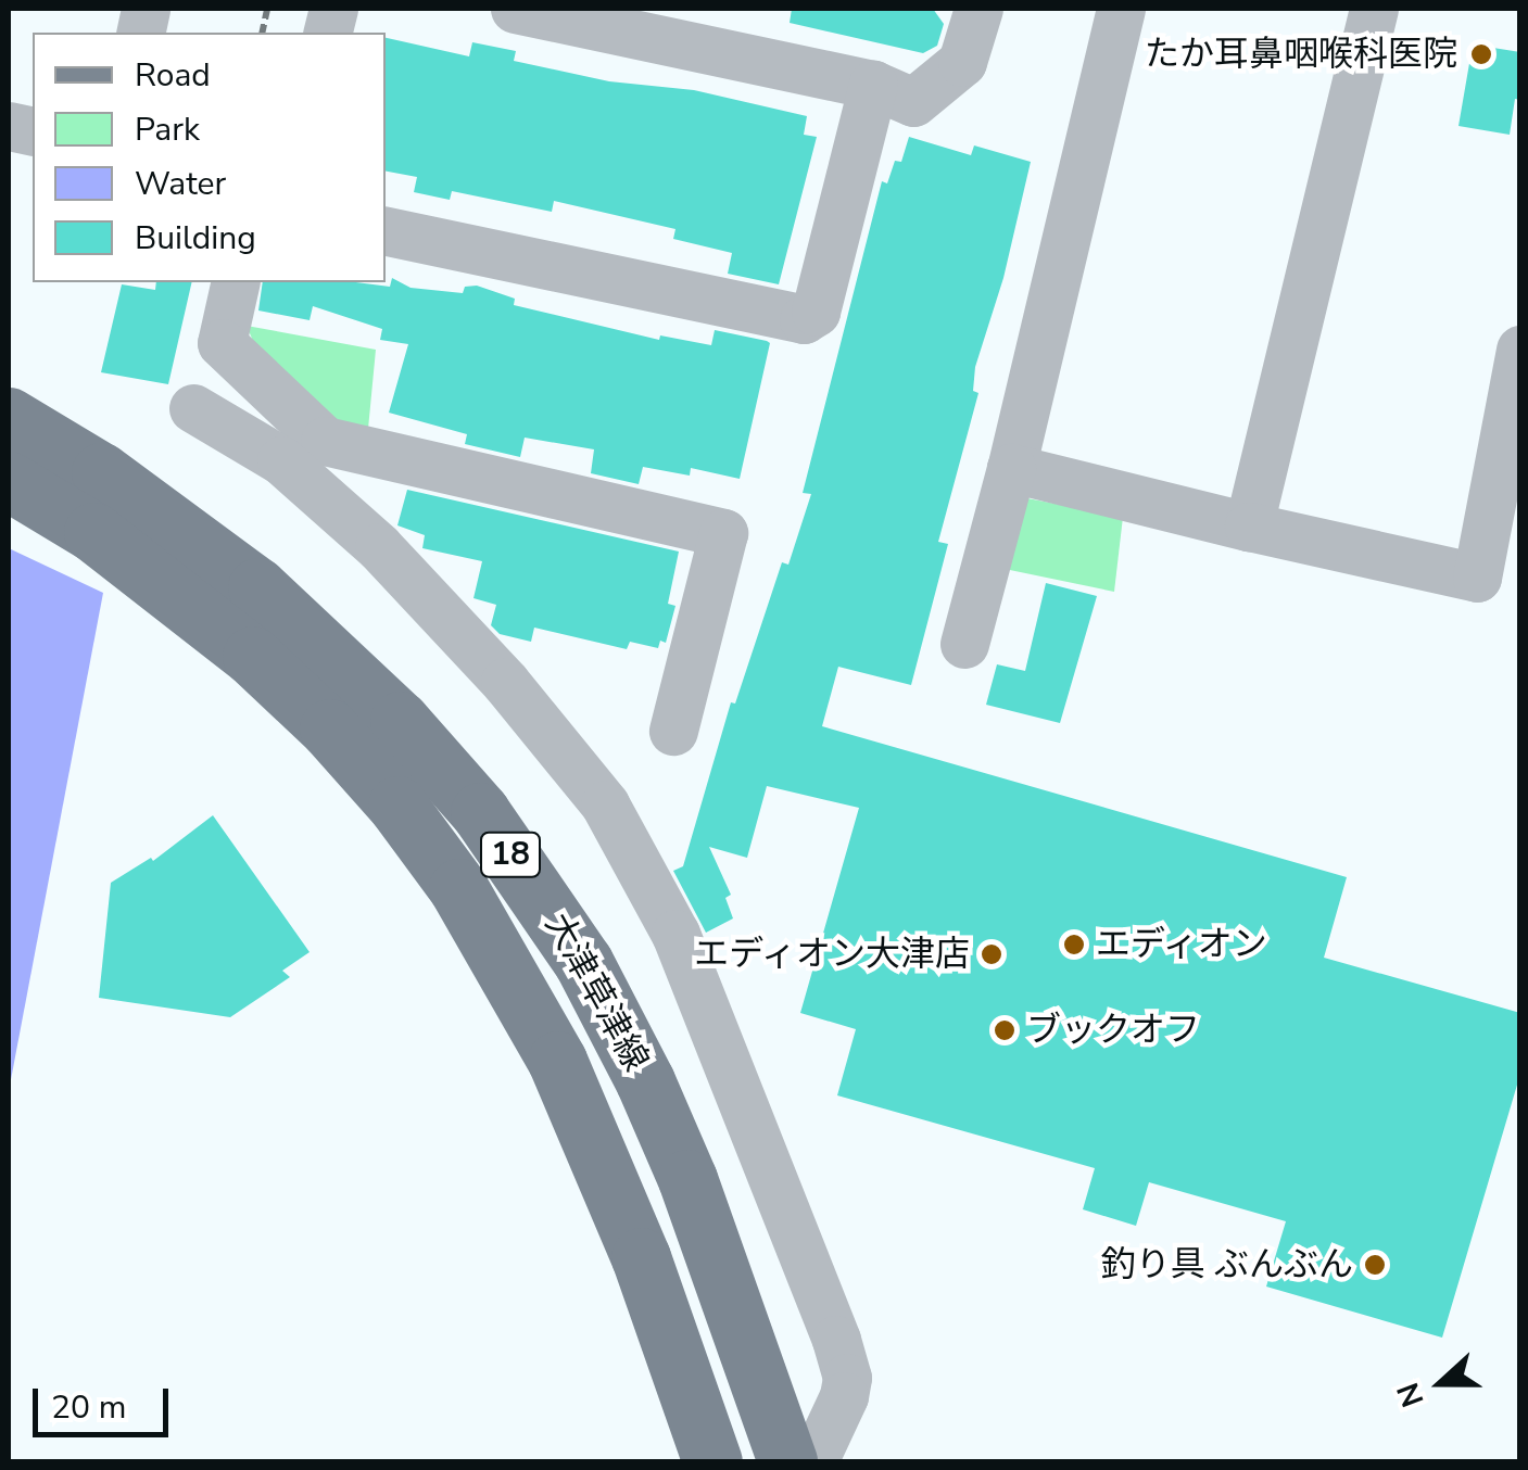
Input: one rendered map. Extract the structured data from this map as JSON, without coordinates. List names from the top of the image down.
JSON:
{
  "streets": {
    "main road": ["18", "大津草津線"]
  },
  "places": [
    "たか耳鼻咽喉科医院",
    "エディオン",
    "エディオン大津店",
    "ブックオフ",
    "釣り具 ぶんぶん"
  ],
  "legend": [
    "Road",
    "Park",
    "Water",
    "Building"
  ],
  "scale_bar": "20 m",
  "north": "left"
}
